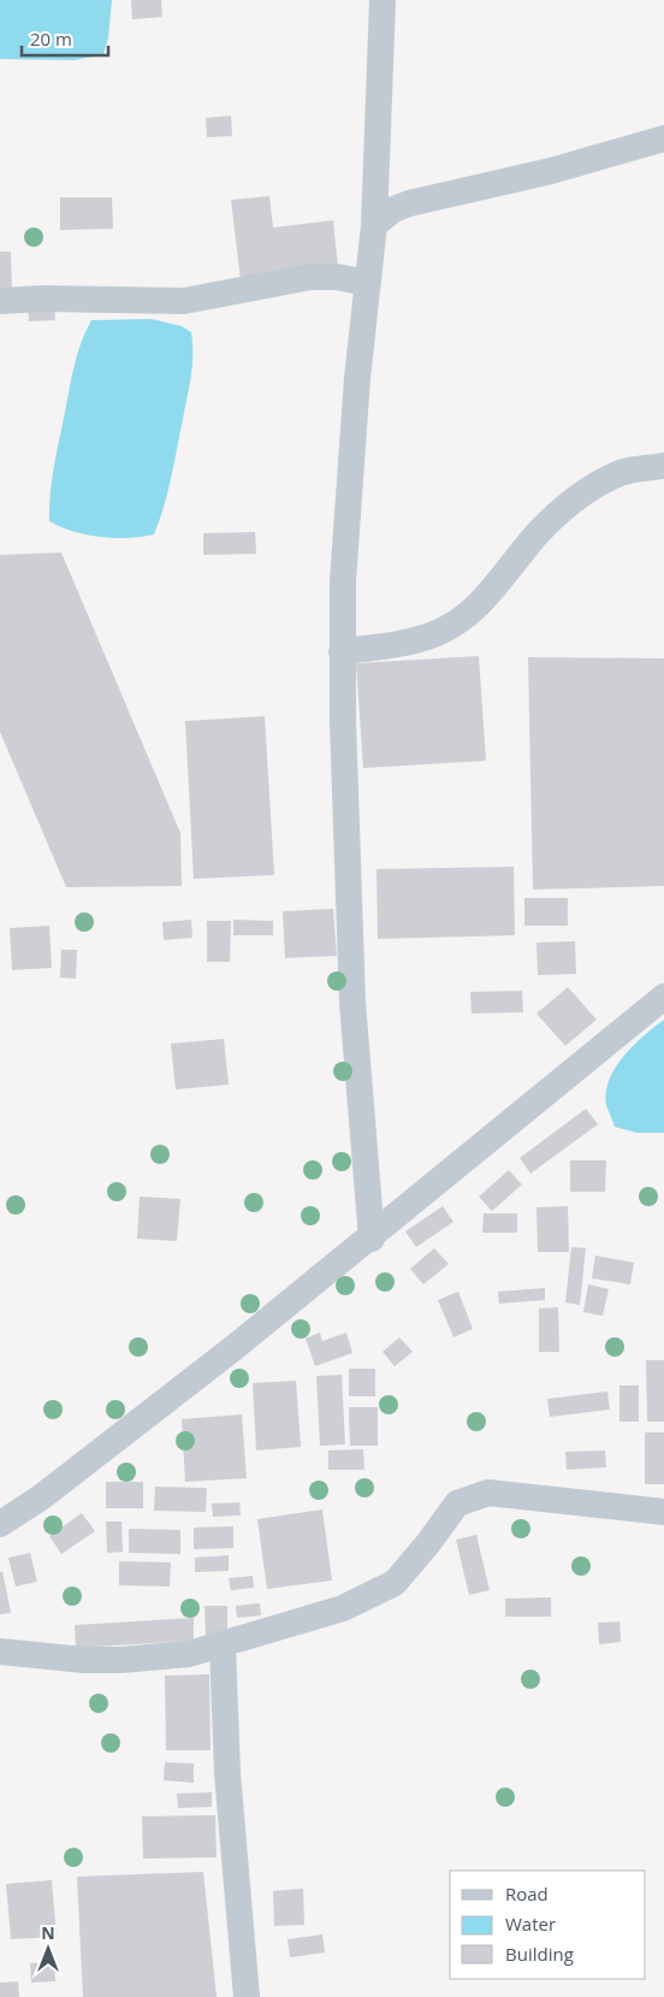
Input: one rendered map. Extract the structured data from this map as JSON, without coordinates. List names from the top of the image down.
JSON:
{
  "legend": ["Road", "Water", "Building"],
  "scale_bar": "20 m",
  "north": "top"
}
